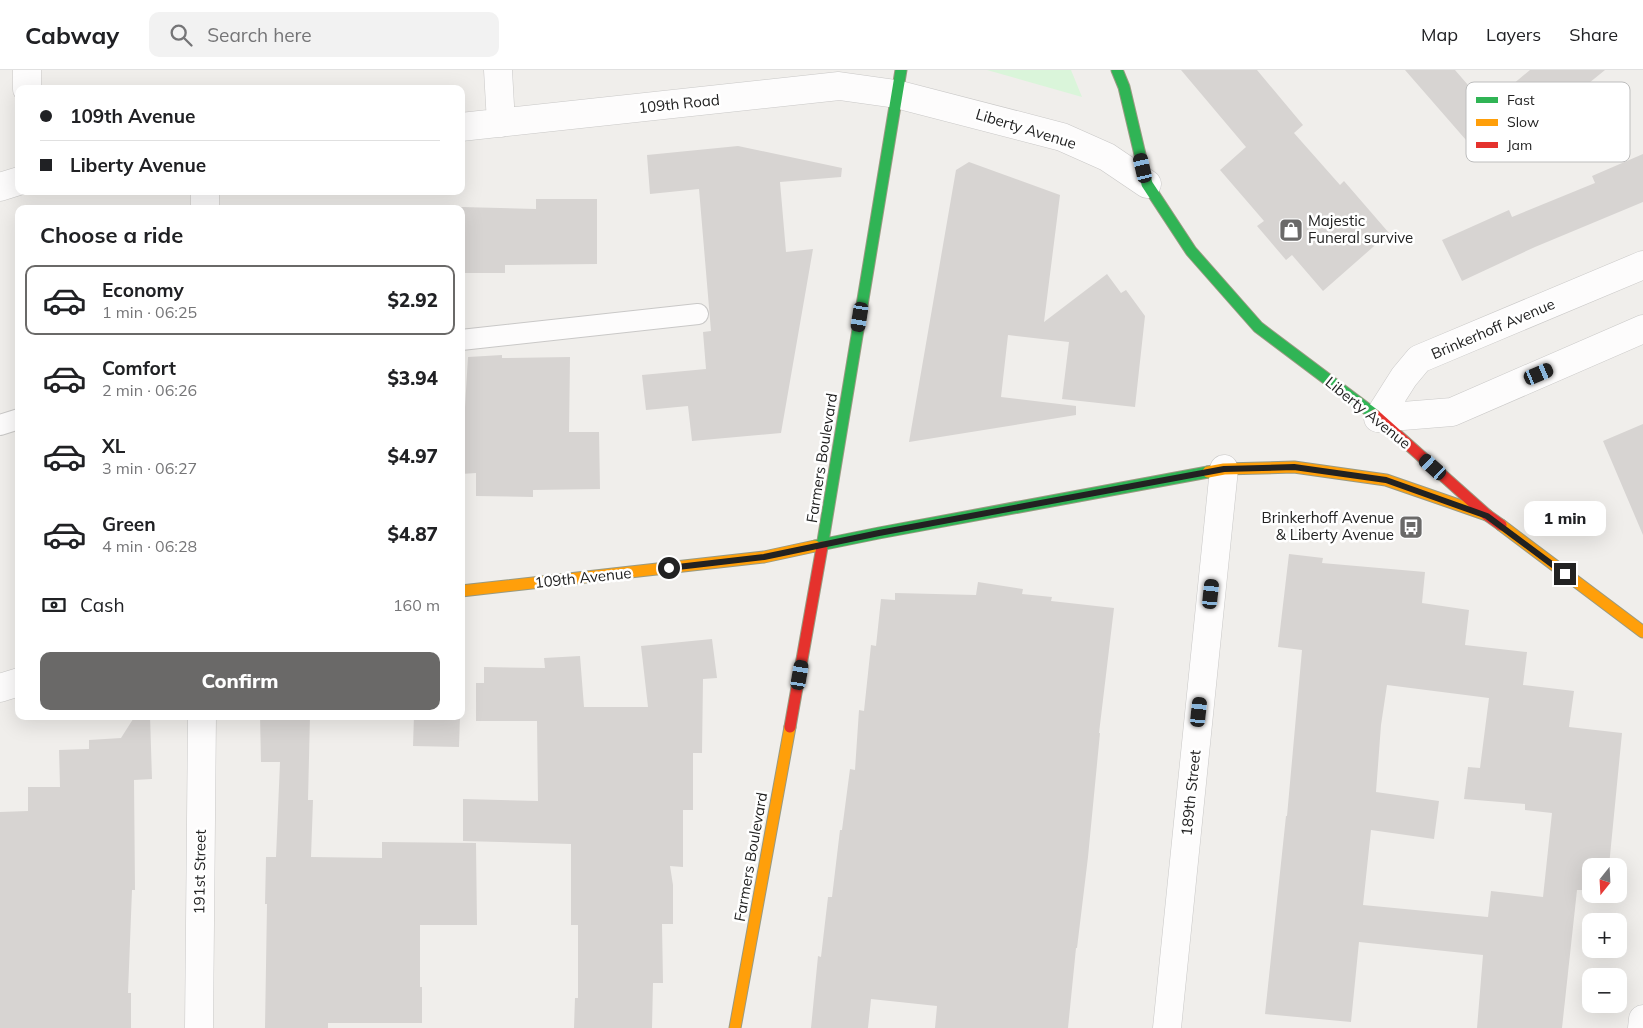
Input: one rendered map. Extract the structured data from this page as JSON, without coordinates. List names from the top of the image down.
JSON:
{
  "streets": {
    "main road": ["Liberty Avenue", "Farmers Boulevard", "109th Avenue"],
    "street": [
      "109th Road",
      "Brinkerhoff Avenue",
      "189th Street",
      "191st Street"
    ]
  },
  "crossings": [
    ["109th Road", "Liberty Avenue"],
    ["109th Road", "Farmers Boulevard"],
    ["Liberty Avenue", "Brinkerhoff Avenue"],
    ["Liberty Avenue", "Farmers Boulevard"],
    ["Farmers Boulevard", "109th Avenue"]
  ],
  "places": {
    "shop": ["Majestic Funeral survive"],
    "bus stop": ["Brinkerhoff Avenue & Liberty Avenue"]
  },
  "legend": ["Fast", "Slow", "Jam"],
  "north": "bottom",
  "page": {
    "header": "Cabway",
    "search": "Search here",
    "nav": ["Map", "Layers", "Share"],
    "banner": ["109th Avenue", "Liberty Avenue"],
    "heading": "Choose a ride",
    "list": [
      {
        "name": "Economy",
        "note": "1 min · 06:25",
        "value": "$2.92"
      },
      {
        "name": "Comfort",
        "note": "2 min · 06:26",
        "value": "$3.94"
      },
      {
        "name": "XL",
        "note": "3 min · 06:27",
        "value": "$4.97"
      },
      {
        "name": "Green",
        "note": "4 min · 06:28",
        "value": "$4.87"
      }
    ],
    "bubble": "1 min",
    "pay": ["Cash", "160 m"],
    "buttons": "Confirm",
    "map_buttons": ["+", "−"]
  }
}
